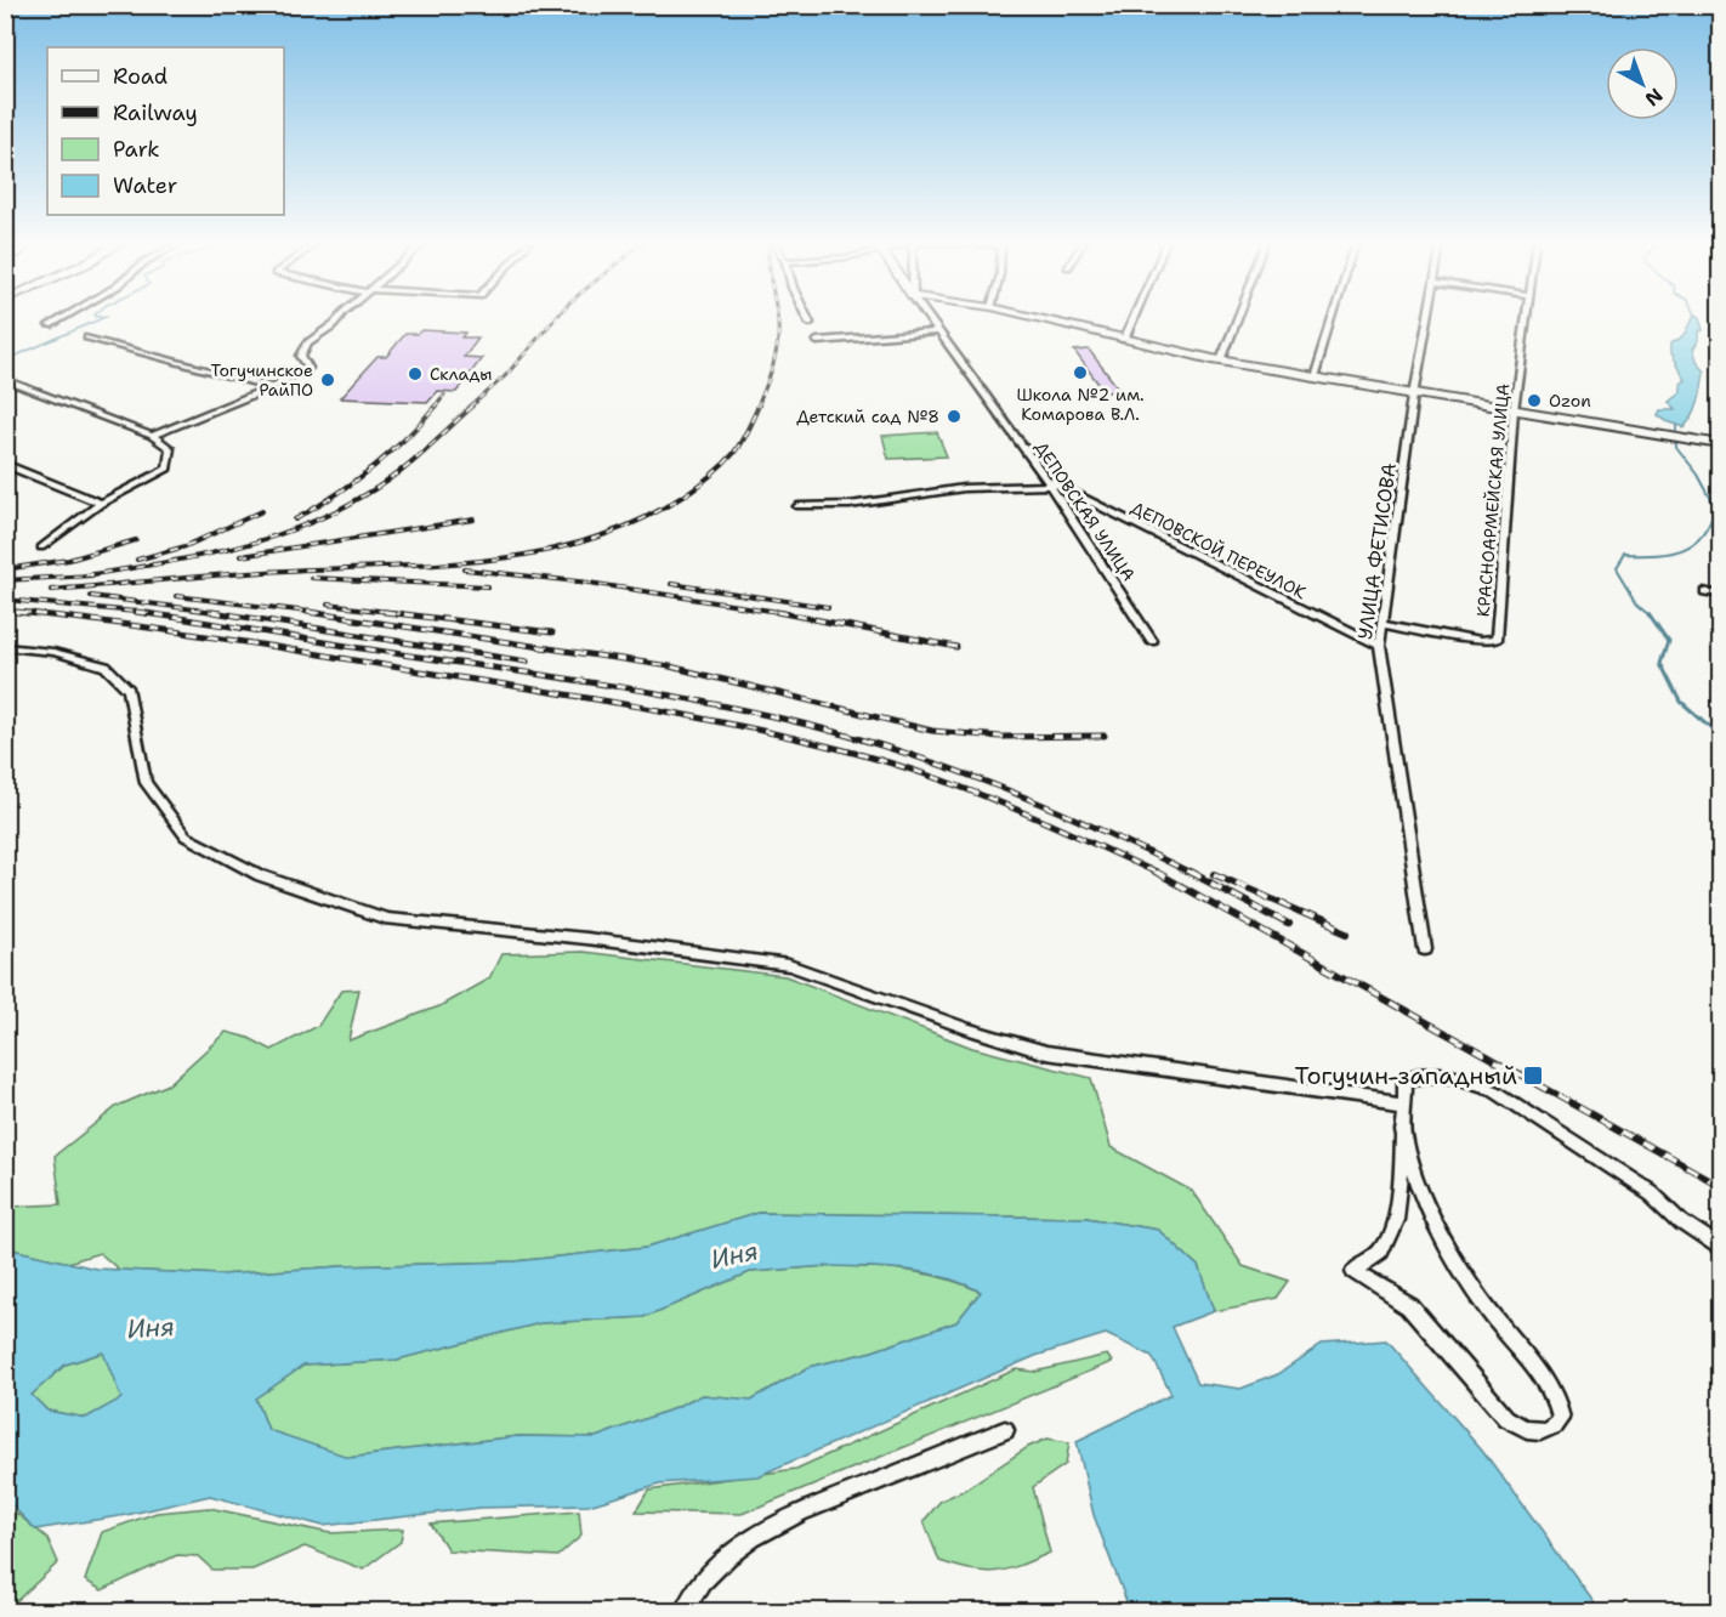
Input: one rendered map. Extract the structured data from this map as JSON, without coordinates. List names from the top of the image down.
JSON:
{
  "streets": {
    "street": [
      "КРАСНОАРМЕЙСКАЯ УЛИЦА",
      "ДЕПОВСКАЯ УЛИЦА",
      "ДЕПОВСКОЙ ПЕРЕУЛОК",
      "УЛИЦА ФЕТИСОВА"
    ]
  },
  "crossings": [
    ["КРАСНОАРМЕЙСКАЯ УЛИЦА", "УЛИЦА ФЕТИСОВА"],
    ["ДЕПОВСКАЯ УЛИЦА", "ДЕПОВСКОЙ ПЕРЕУЛОК"],
    ["ДЕПОВСКОЙ ПЕРЕУЛОК", "УЛИЦА ФЕТИСОВА"]
  ],
  "water": ["Иня"],
  "places": {
    "other": [
      "Школа №2 им. Комарова В.Л.",
      "Склады",
      "Тогучинское РайПО",
      "Ozon",
      "Детский сад №8"
    ],
    "transit": ["Тогучин-западный"]
  },
  "legend": [
    "Road",
    "Railway",
    "Park",
    "Water"
  ],
  "north": "bottom right"
}
